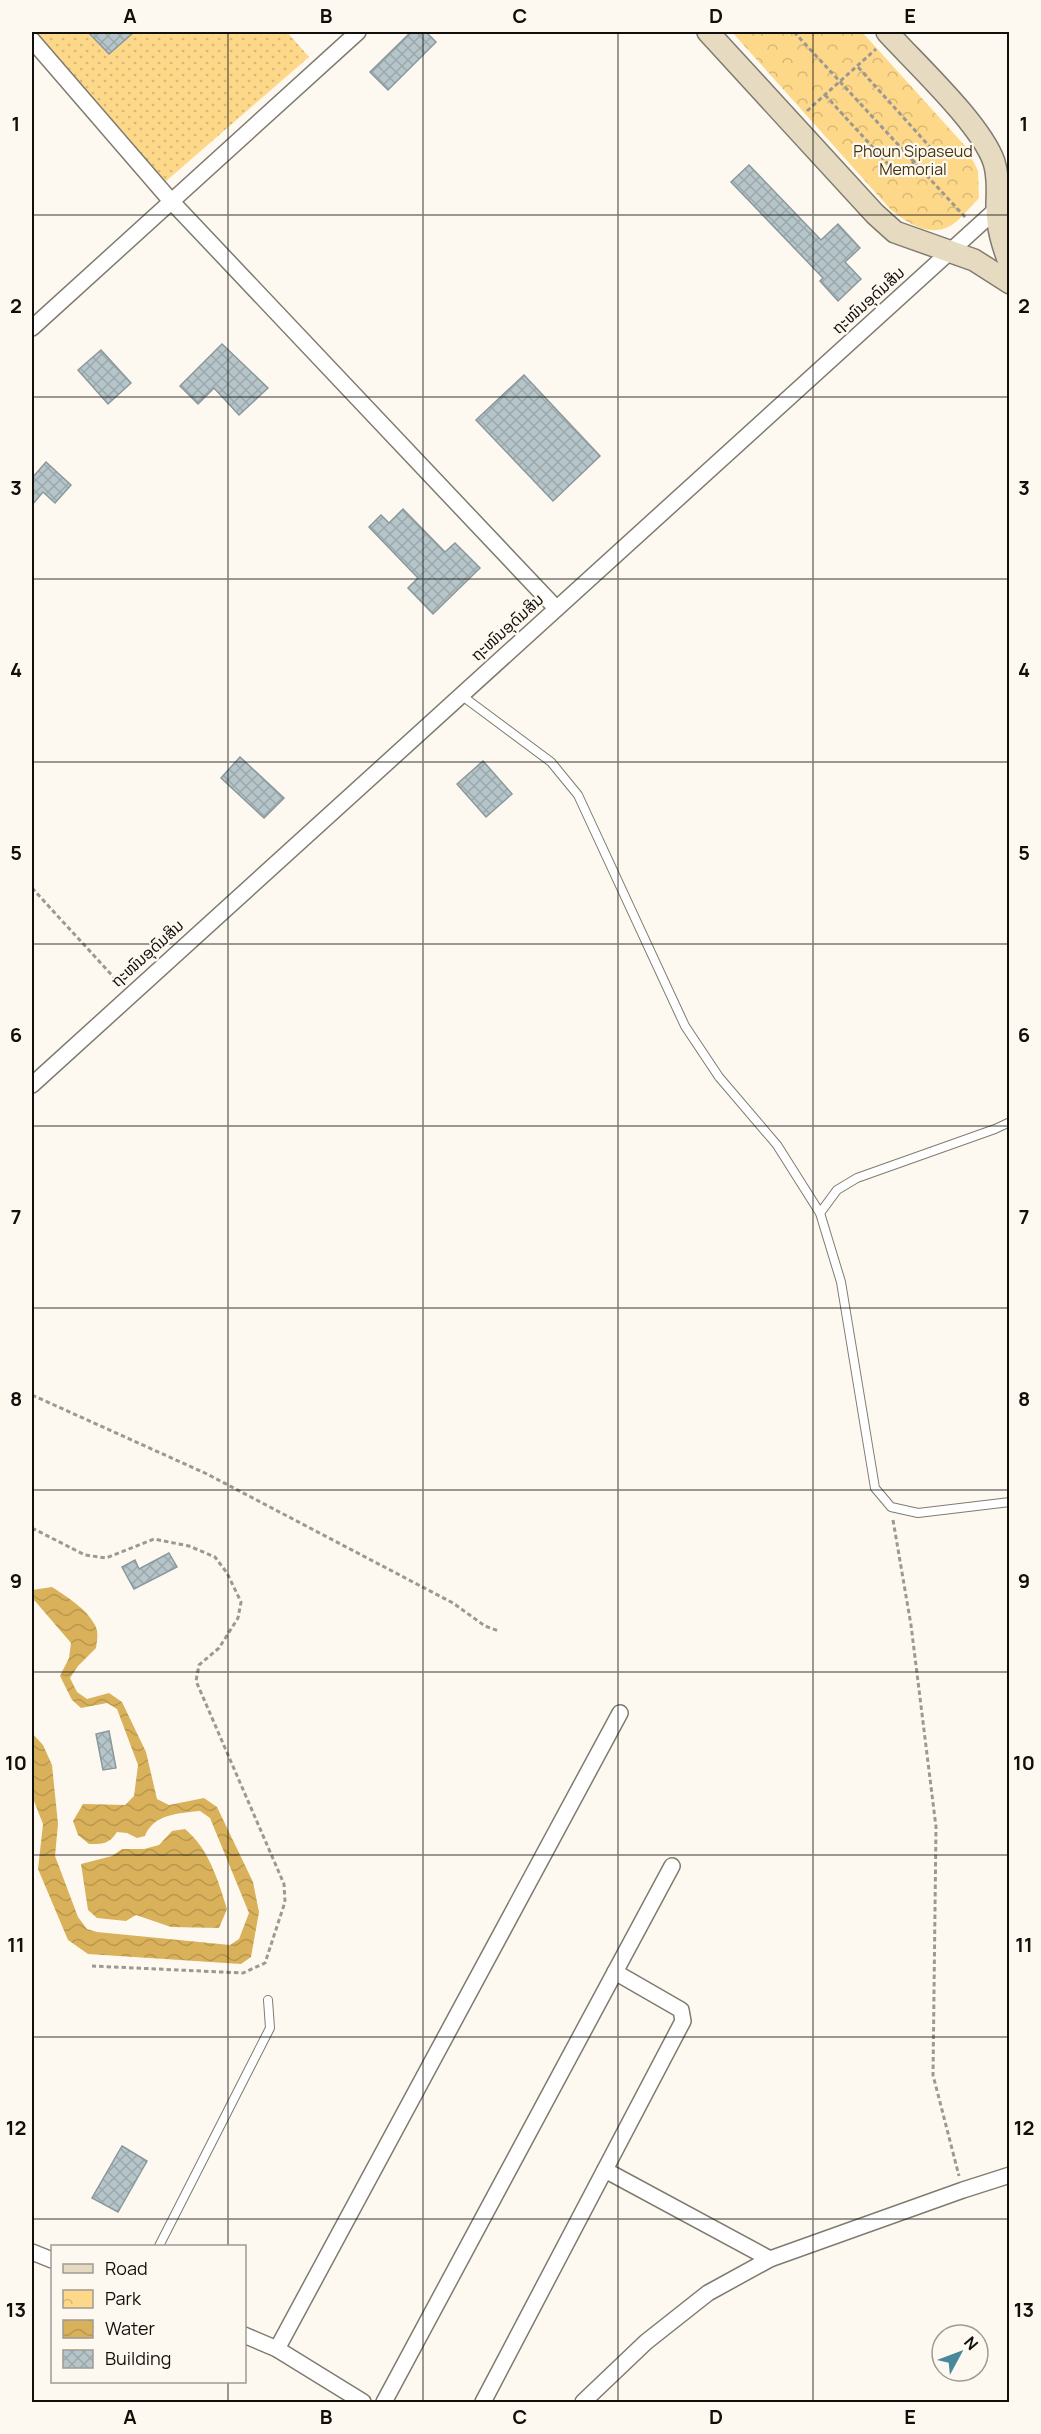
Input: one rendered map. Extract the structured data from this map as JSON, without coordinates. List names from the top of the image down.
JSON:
{
  "streets": {
    "street": ["ຖະໜົນອຸດົມສິນ"]
  },
  "parks": ["Phoun Sipaseud Memorial"],
  "legend": [
    "Road",
    "Park",
    "Water",
    "Building"
  ],
  "north": "top right",
  "grid": {
    "columns": [
      "A",
      "B",
      "C",
      "D",
      "E"
    ],
    "rows": [
      "1",
      "2",
      "3",
      "4",
      "5",
      "6",
      "7",
      "8",
      "9",
      "10",
      "11",
      "12",
      "13"
    ]
  }
}
